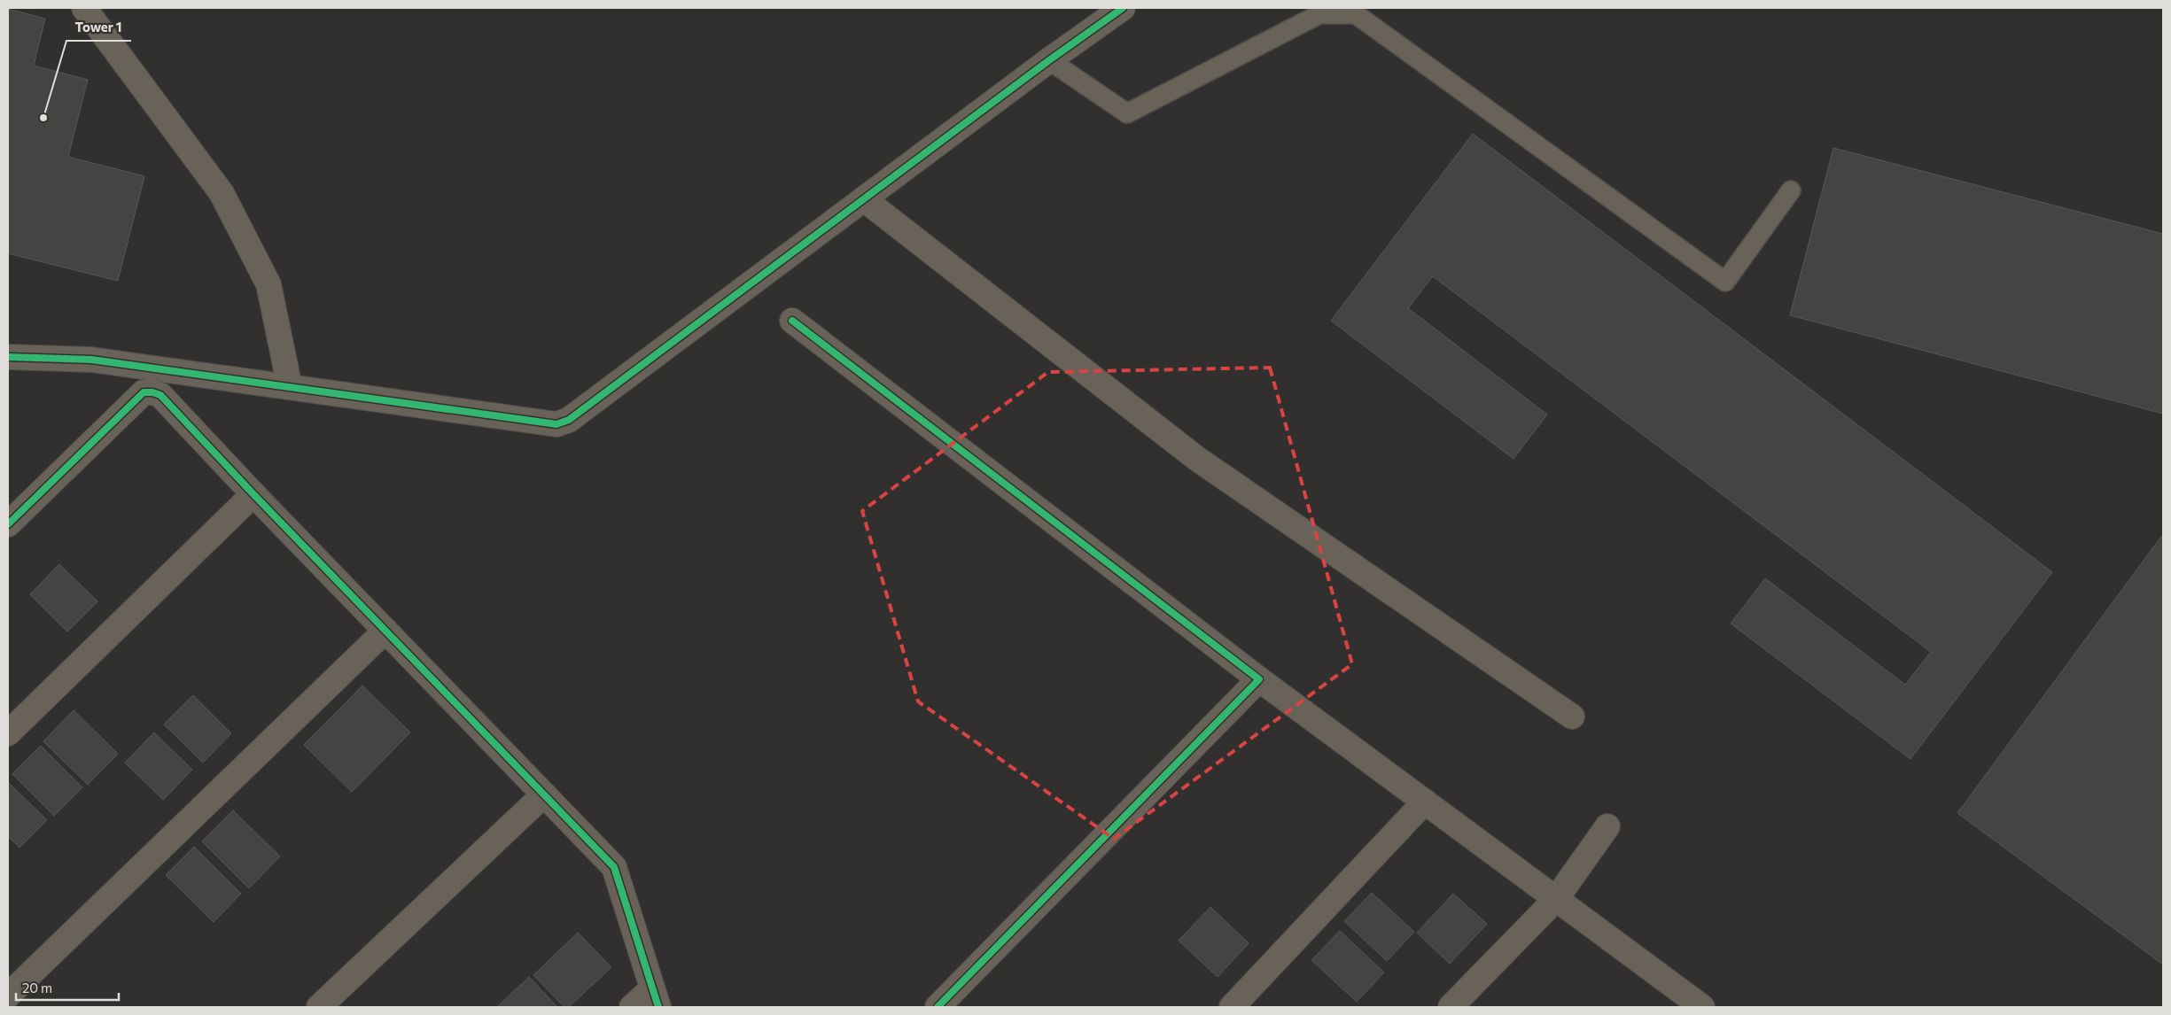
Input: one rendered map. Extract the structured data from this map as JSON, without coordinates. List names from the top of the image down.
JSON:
{
  "places": ["Tower 1"],
  "scale_bar": "20 m"
}
